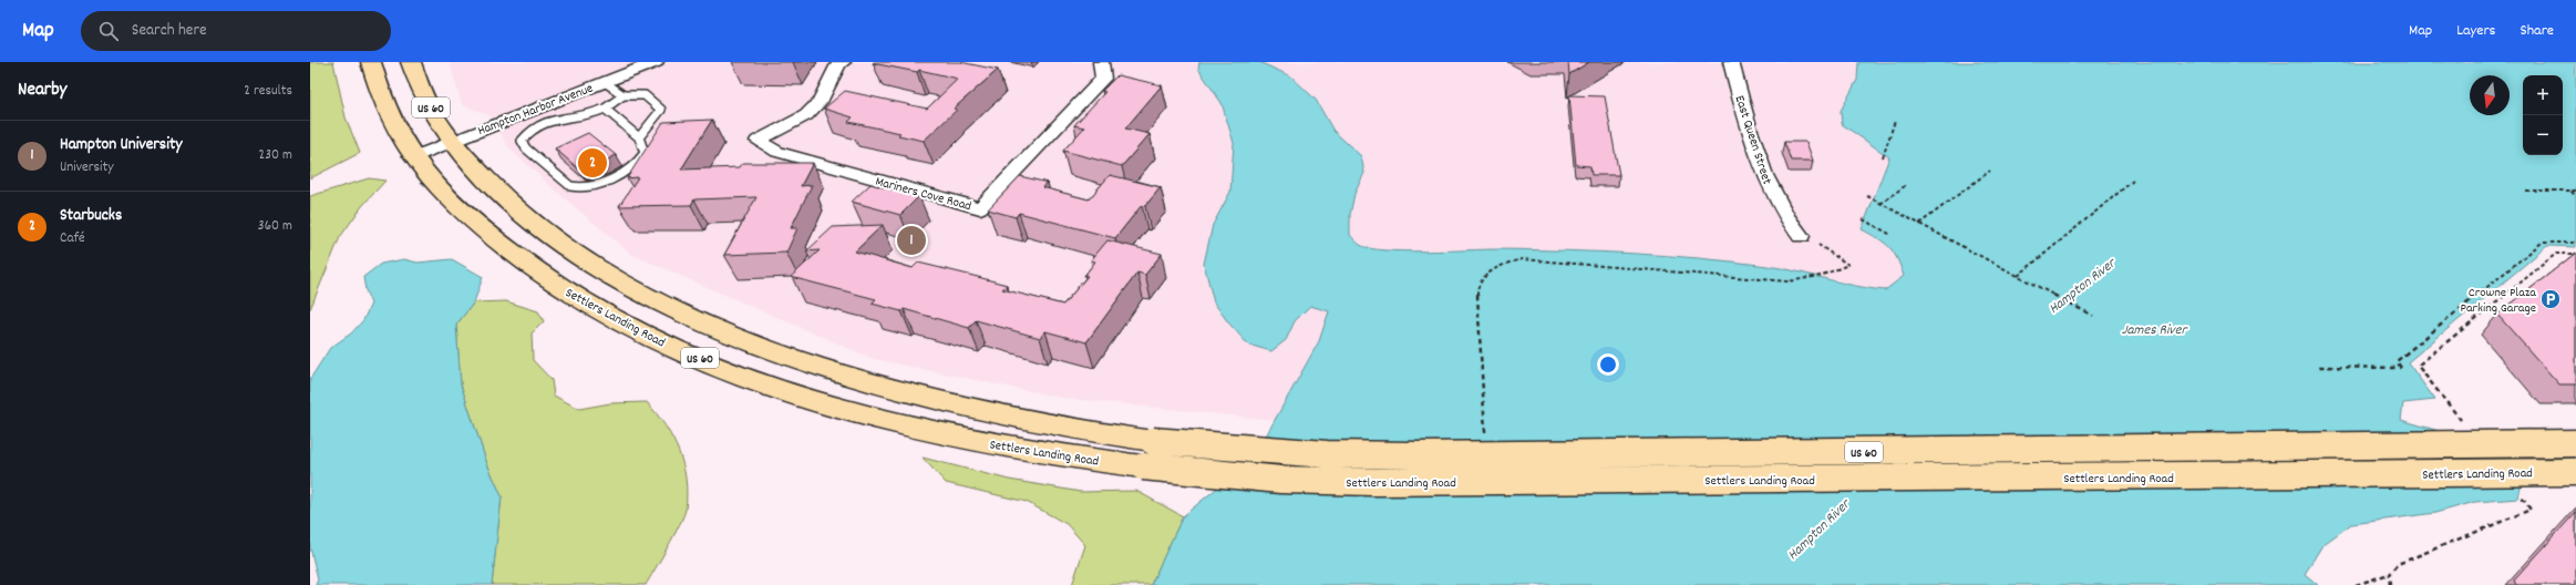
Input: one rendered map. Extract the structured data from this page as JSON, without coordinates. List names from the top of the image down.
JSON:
{
  "streets": {
    "main road": ["US 60", "Settlers Landing Road"],
    "street": ["Hampton Harbor Avenue", "East Queen Street", "Mariners Cove Road"]
  },
  "crossings": [
    ["Hampton Harbor Avenue", "Settlers Landing Road"]
  ],
  "water": ["Hampton River", "James River"],
  "places": {
    "parking": ["Crowne Plaza Parking Garage"]
  },
  "north": "bottom",
  "page": {
    "header": "Map",
    "search": "Search here",
    "nav": ["Map", "Layers", "Share"],
    "heading": ["Nearby", "2 results"],
    "map_buttons": ["+", "−"],
    "list": [
      {
        "mark": "1",
        "name": "Hampton University",
        "note": "University",
        "value": "230 m"
      },
      {
        "mark": "2",
        "name": "Starbucks",
        "note": "Café",
        "value": "360 m"
      }
    ],
    "pins": ["2", "1"]
  }
}
